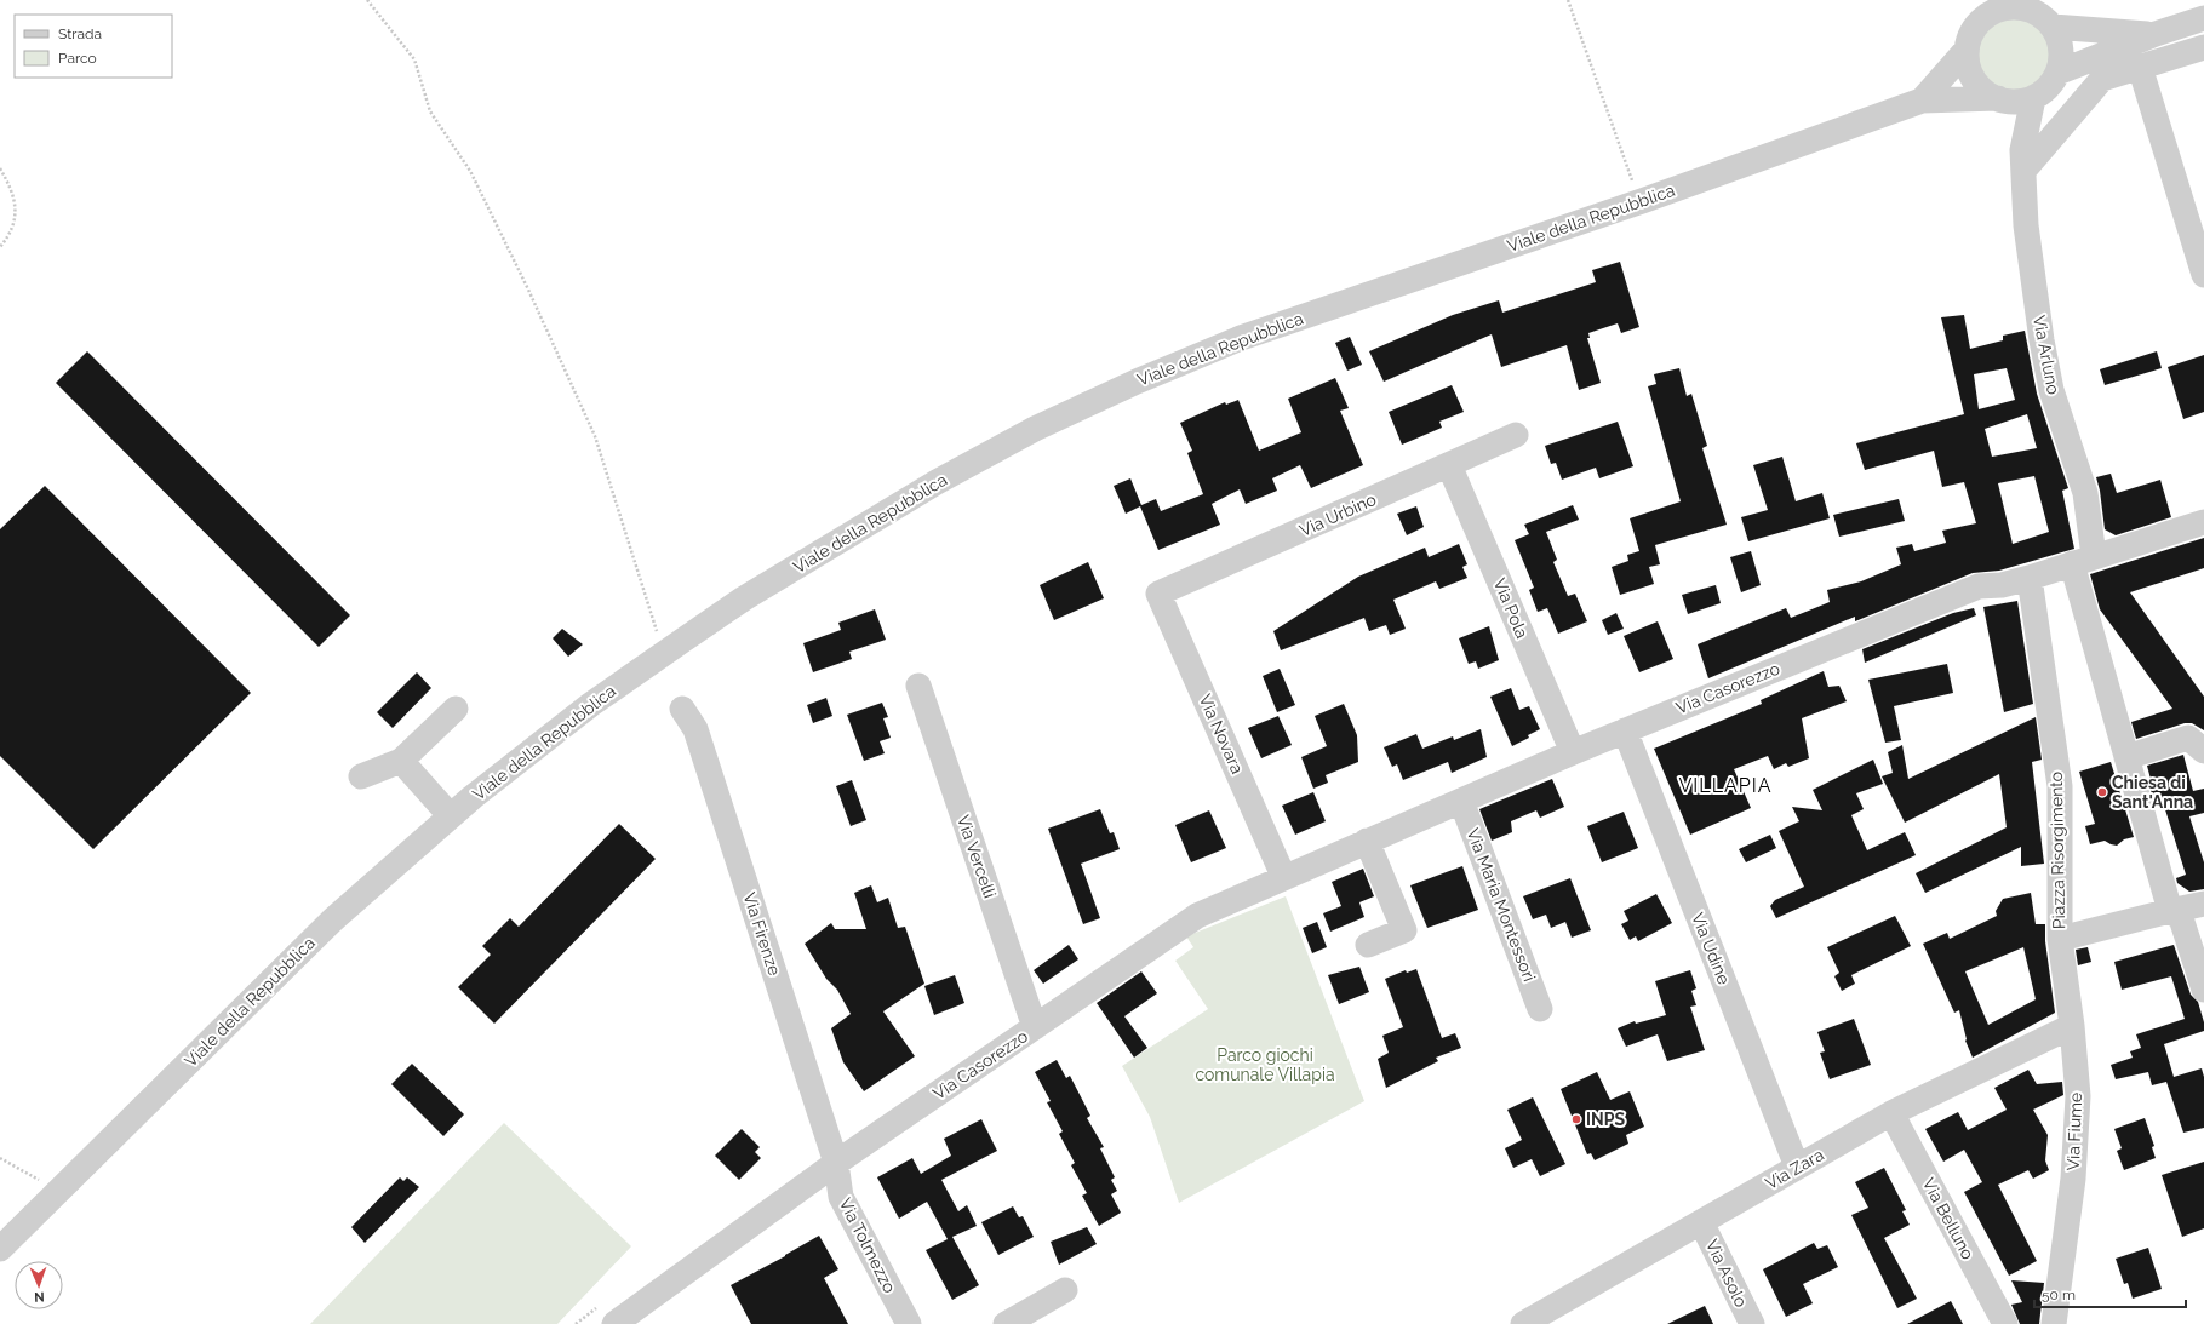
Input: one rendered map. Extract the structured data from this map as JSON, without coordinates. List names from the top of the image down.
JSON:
{
  "streets": {
    "street": [
      "Viale della Repubblica",
      "Via Arluno",
      "Via Urbino",
      "Via Pola",
      "Via Casorezzo",
      "Via Novara",
      "Piazza Risorgimento",
      "Via Vercelli",
      "Via Maria Montessori",
      "Via Firenze",
      "Via Udine",
      "Via Fiume",
      "Via Zara",
      "Via Belluno",
      "Via Tolmezzo",
      "Via Asolo"
    ]
  },
  "crossings": [
    ["Via Arluno", "Via Casorezzo"],
    ["Via Urbino", "Via Pola"],
    ["Via Urbino", "Via Novara"],
    ["Via Pola", "Via Casorezzo"],
    ["Via Casorezzo", "Via Novara"],
    ["Via Casorezzo", "Piazza Risorgimento"],
    ["Via Casorezzo", "Via Vercelli"],
    ["Via Casorezzo", "Via Maria Montessori"],
    ["Via Casorezzo", "Via Firenze"],
    ["Via Casorezzo", "Via Udine"],
    ["Via Casorezzo", "Via Tolmezzo"],
    ["Piazza Risorgimento", "Via Fiume"],
    ["Via Firenze", "Via Tolmezzo"],
    ["Via Udine", "Via Zara"],
    ["Via Fiume", "Via Zara"],
    ["Via Zara", "Via Belluno"],
    ["Via Zara", "Via Asolo"]
  ],
  "districts": ["VILLAPIA"],
  "parks": ["Parco giochi comunale Villapia"],
  "places": ["Chiesa di Sant'Anna", "INPS"],
  "legend": ["Strada", "Parco"],
  "scale_bar": "50 m",
  "north": "bottom"
}
